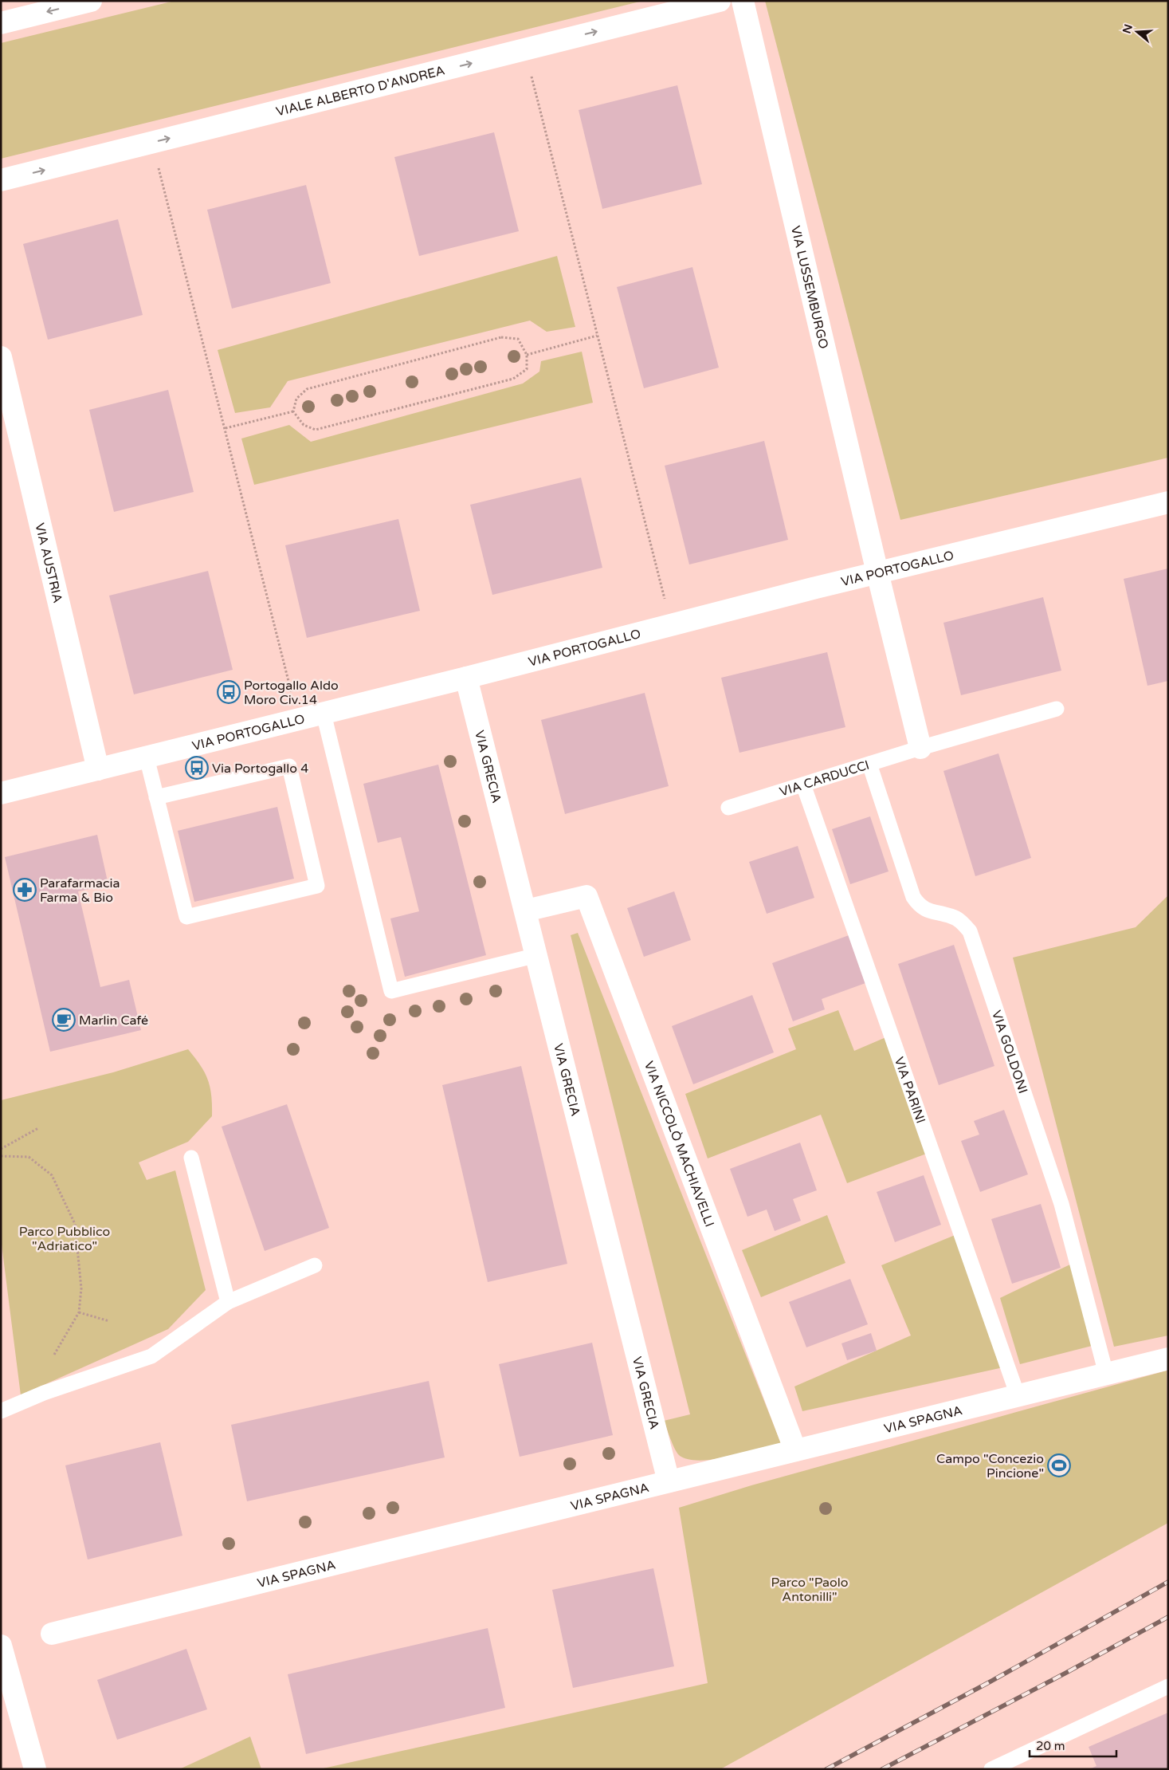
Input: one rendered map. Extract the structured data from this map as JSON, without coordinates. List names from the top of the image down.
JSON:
{
  "streets": {
    "street": [
      "VIALE ALBERTO D'ANDREA",
      "VIA LUSSEMBURGO",
      "VIA AUSTRIA",
      "VIA PORTOGALLO",
      "VIA GRECIA",
      "VIA NICCOLÒ MACHIAVELLI",
      "VIA SPAGNA"
    ],
    "lane": ["VIA CARDUCCI", "VIA GOLDONI", "VIA PARINI"]
  },
  "crossings": [
    ["VIA LUSSEMBURGO", "VIA PORTOGALLO"],
    ["VIA AUSTRIA", "VIA PORTOGALLO"],
    ["VIA PORTOGALLO", "VIA GRECIA"],
    ["VIA GRECIA", "VIA NICCOLÒ MACHIAVELLI"],
    ["VIA GRECIA", "VIA SPAGNA"],
    ["VIA CARDUCCI", "VIA GOLDONI"],
    ["VIA CARDUCCI", "VIA PARINI"],
    ["VIA GOLDONI", "VIA SPAGNA"],
    ["VIA PARINI", "VIA SPAGNA"],
    ["VIA NICCOLÒ MACHIAVELLI", "VIA SPAGNA"]
  ],
  "one_way": ["VIALE ALBERTO D'ANDREA"],
  "parks": ["Parco Pubblico \"Adriatico\"", "Parco \"Paolo Antonilli\""],
  "places": {
    "bus stop": ["Portogallo Aldo Moro Civ.14", "Via Portogallo 4"],
    "pharmacy": ["Parafarmacia Farma & Bio"],
    "cafe": ["Marlin Café"],
    "sports": ["Campo \"Concezio Pincione\""]
  },
  "scale_bar": "20 m",
  "north": "left"
}
